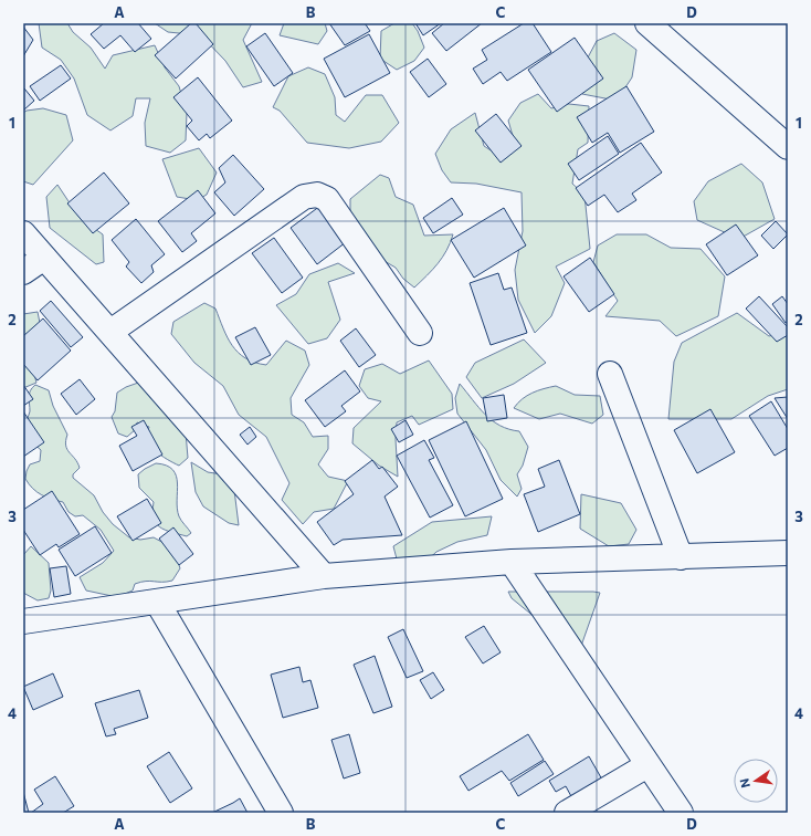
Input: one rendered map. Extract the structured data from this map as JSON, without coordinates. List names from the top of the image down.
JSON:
{
  "north": "left",
  "grid": {
    "columns": [
      "A",
      "B",
      "C",
      "D"
    ],
    "rows": [
      "1",
      "2",
      "3",
      "4"
    ]
  }
}
